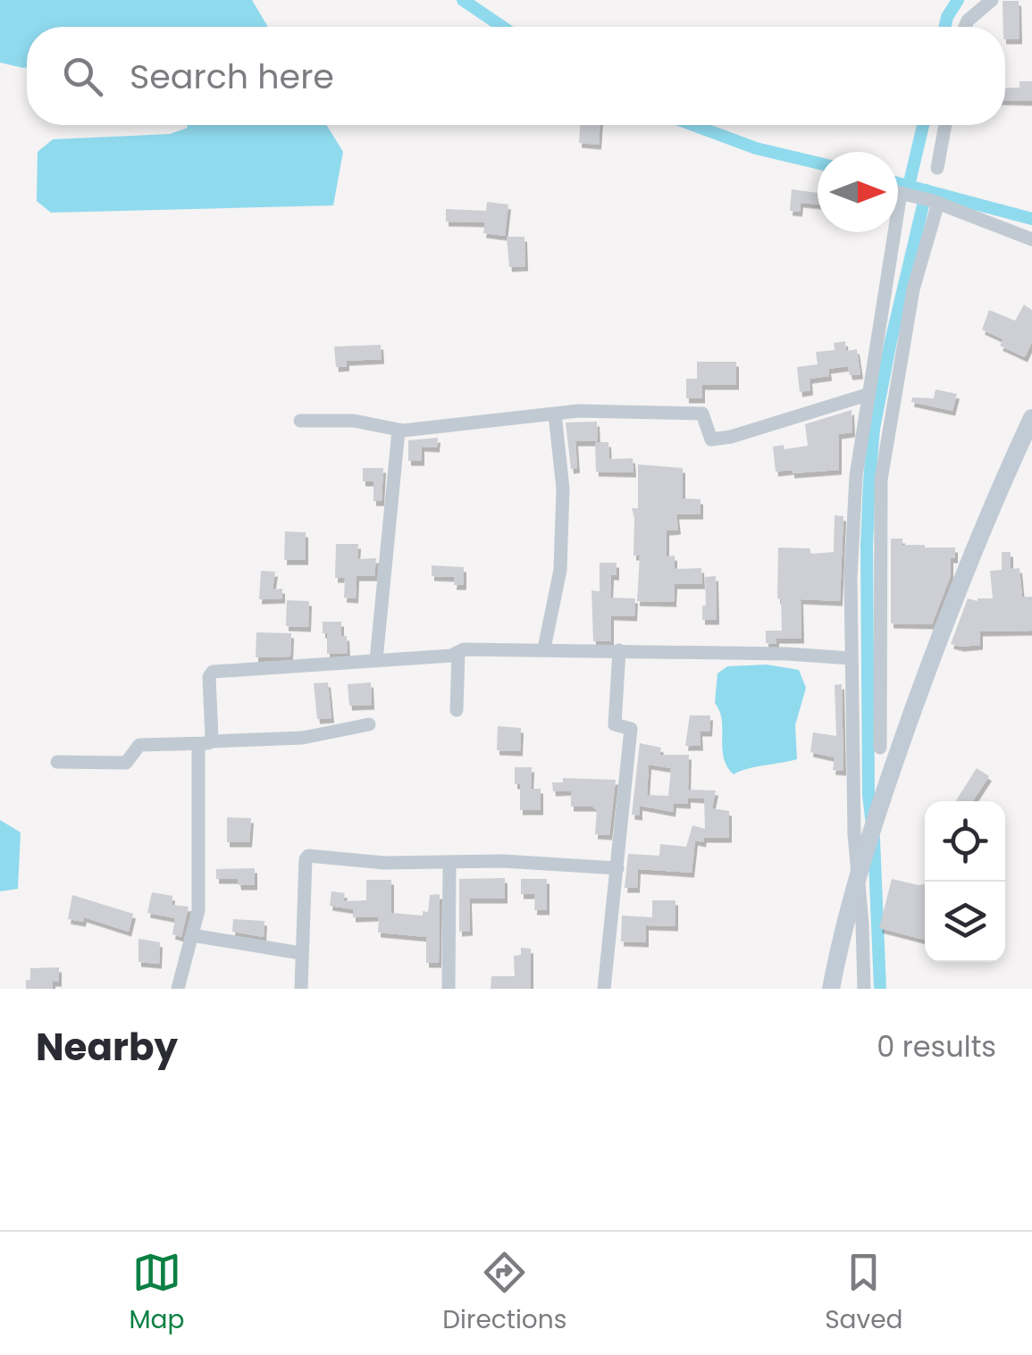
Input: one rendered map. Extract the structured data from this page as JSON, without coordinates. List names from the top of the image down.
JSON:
{
  "north": "right",
  "page": {
    "search": "Search here",
    "heading": ["Nearby", "0 results"],
    "nav": ["Map", "Directions", "Saved"]
  }
}
